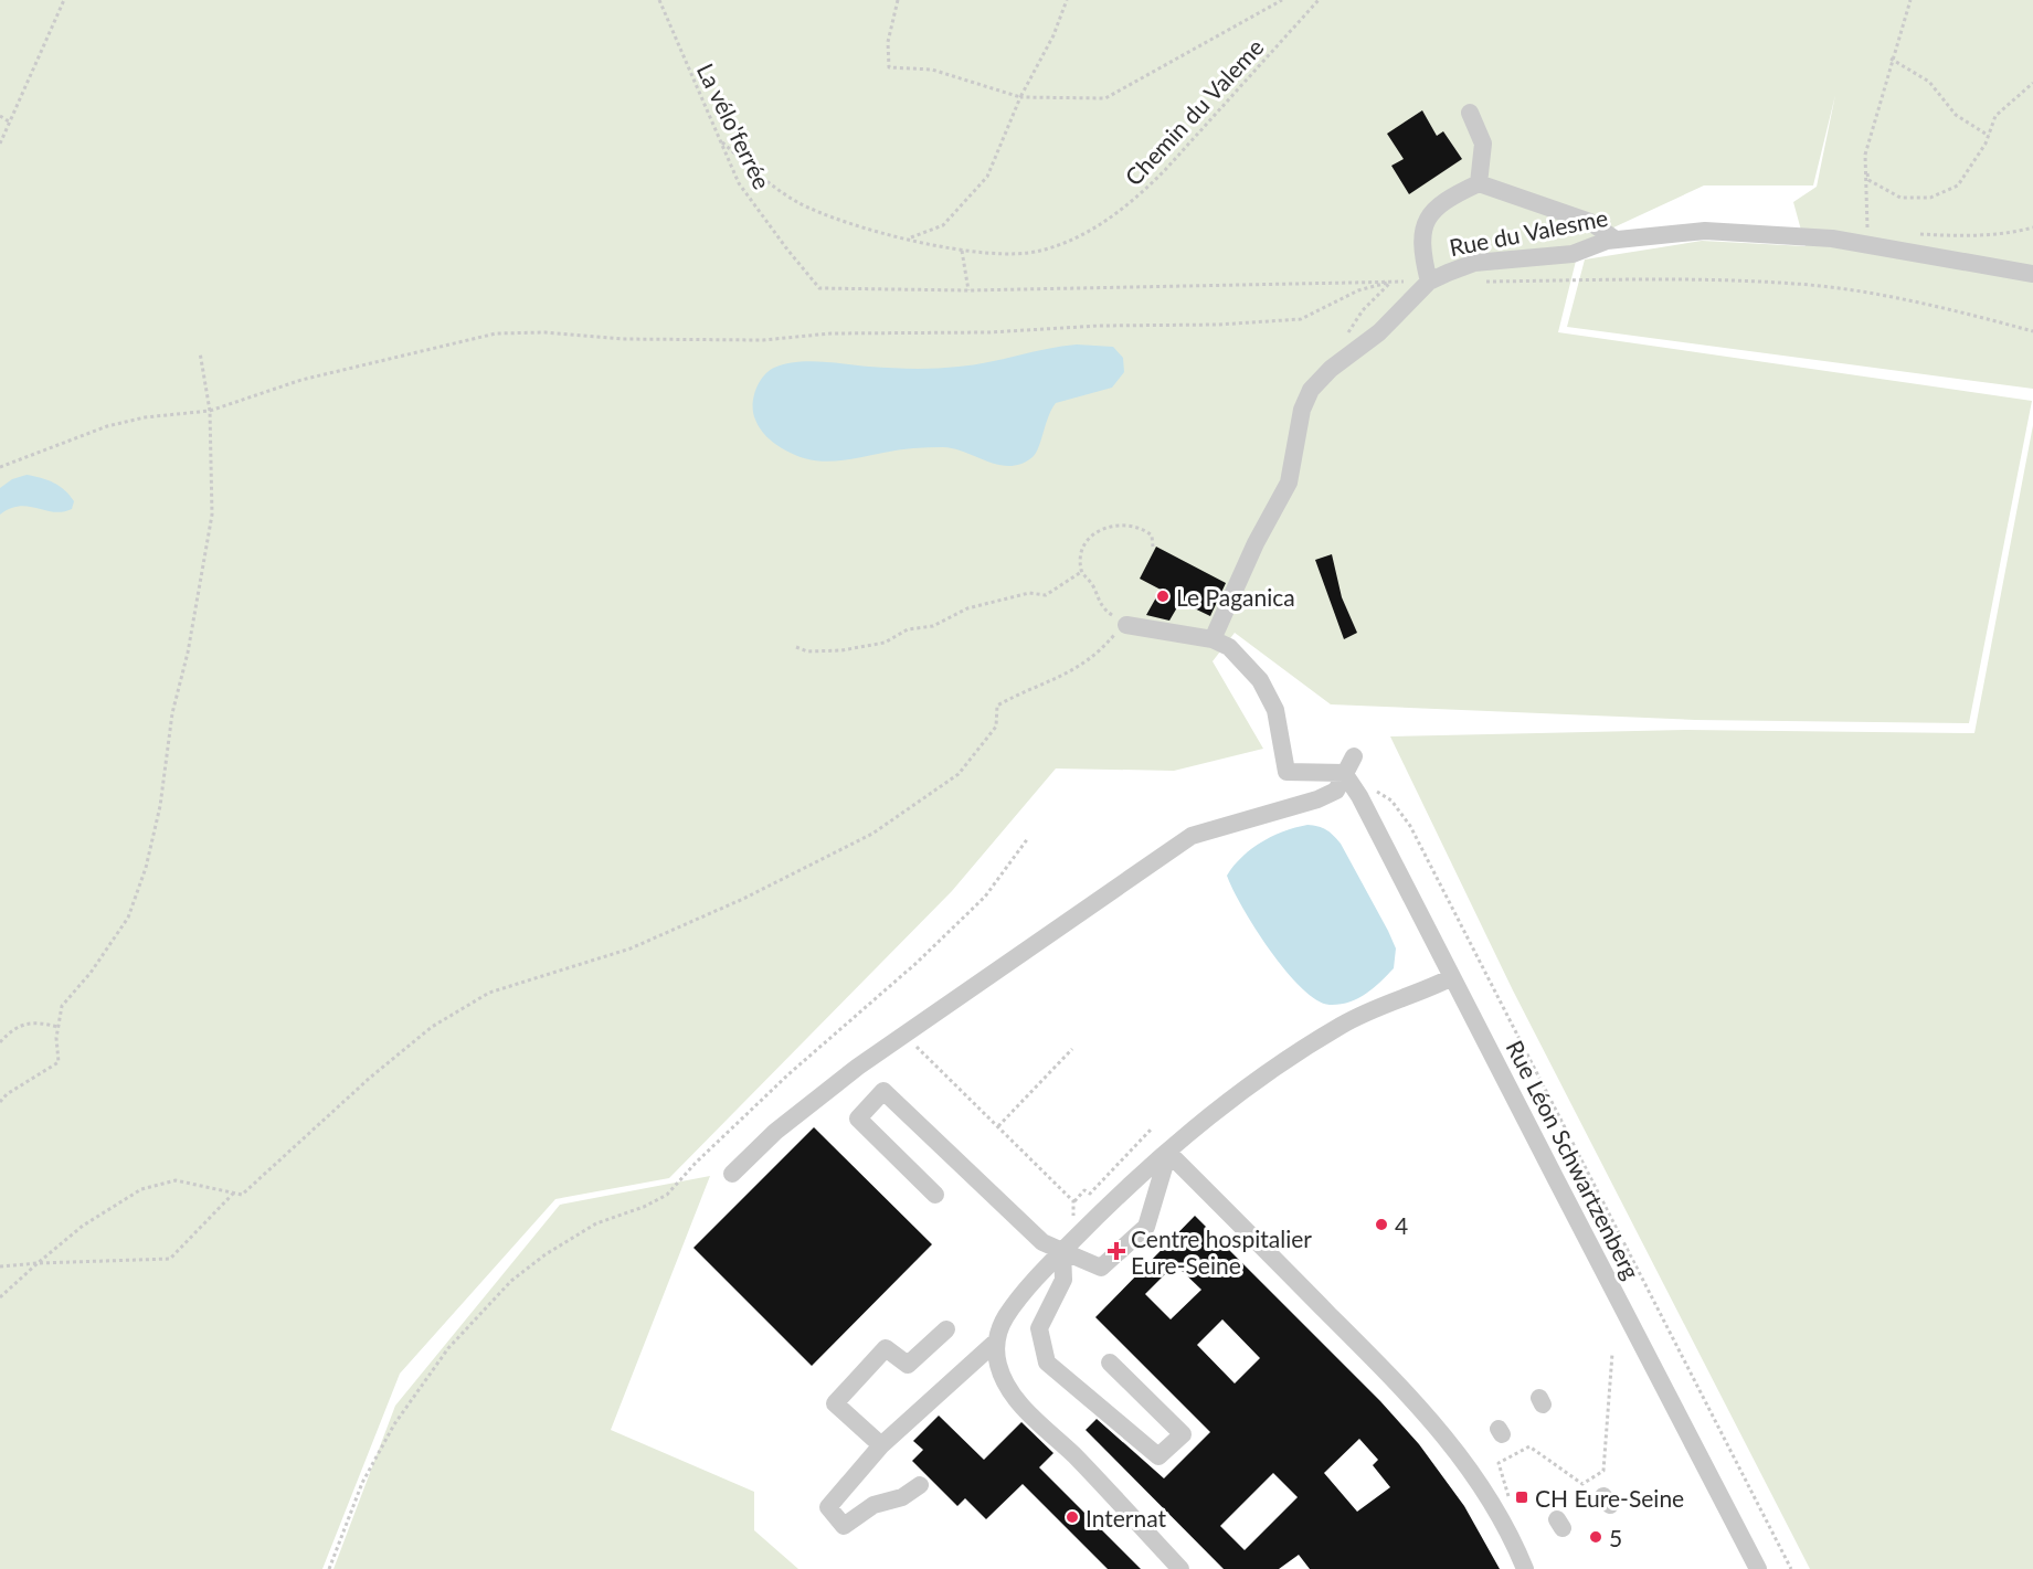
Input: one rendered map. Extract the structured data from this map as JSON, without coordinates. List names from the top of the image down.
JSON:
{
  "streets": {
    "street": ["Rue du Valesme", "Rue Léon Schwartzenberg"],
    "path": ["Chemin du Valeme", "La vélo'ferrée"]
  },
  "crossings": [
    ["Chemin du Valeme", "La vélo'ferrée"]
  ],
  "places": {
    "other": [
      "Le Paganica",
      "4",
      "Internat",
      "5"
    ],
    "health": ["Centre hospitalier Eure-Seine"],
    "transit": ["CH Eure-Seine"]
  }
}
